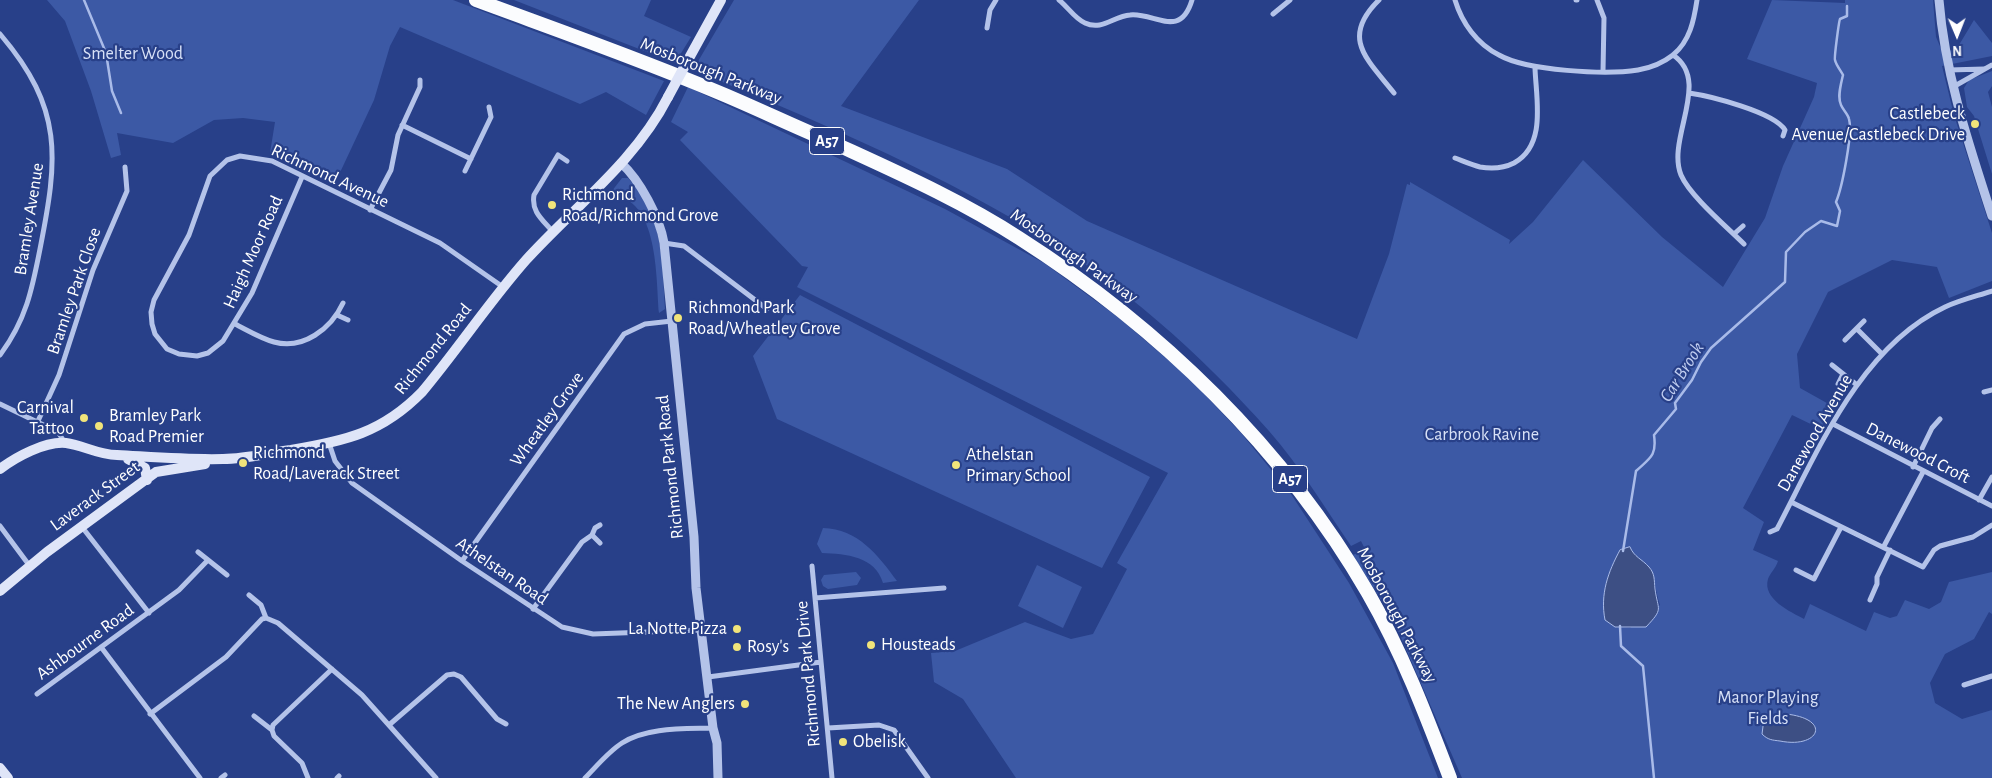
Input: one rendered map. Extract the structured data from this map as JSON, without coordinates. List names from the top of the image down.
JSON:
{
  "streets": {
    "highway": ["Mosborough Parkway", "A57"],
    "main road": ["Richmond Road", "Laverack Street"],
    "street": [
      "Richmond Avenue",
      "Bramley Avenue",
      "Haigh Moor Road",
      "Bramley Park Close",
      "Wheatley Grove",
      "Danewood Avenue",
      "Danewood Croft",
      "Richmond Park Road",
      "Athelstan Road",
      "Ashbourne Road",
      "Richmond Park Drive"
    ]
  },
  "crossings": [
    ["Richmond Avenue", "Haigh Moor Road"],
    ["Richmond Avenue", "Richmond Road"],
    ["Richmond Road", "Richmond Park Road"],
    ["Richmond Road", "Laverack Street"],
    ["Richmond Road", "Athelstan Road"],
    ["Wheatley Grove", "Richmond Park Road"],
    ["Wheatley Grove", "Athelstan Road"],
    ["Danewood Avenue", "Danewood Croft"],
    ["Richmond Park Road", "Athelstan Road"],
    ["Laverack Street", "Ashbourne Road"]
  ],
  "water": ["Car Brook"],
  "parks": ["Smelter Wood", "Carbrook Ravine", "Manor Playing Fields"],
  "places": [
    "Castlebeck Avenue/Castlebeck Drive",
    "Richmond Road/Richmond Grove",
    "Richmond Park Road/Wheatley Grove",
    "Carnival Tattoo",
    "Bramley Park Road Premier",
    "Richmond Road/Laverack Street",
    "Athelstan Primary School",
    "La Notte Pizza",
    "Housteads",
    "Rosy's",
    "The New Anglers",
    "Obelisk"
  ],
  "north": "bottom"
}
